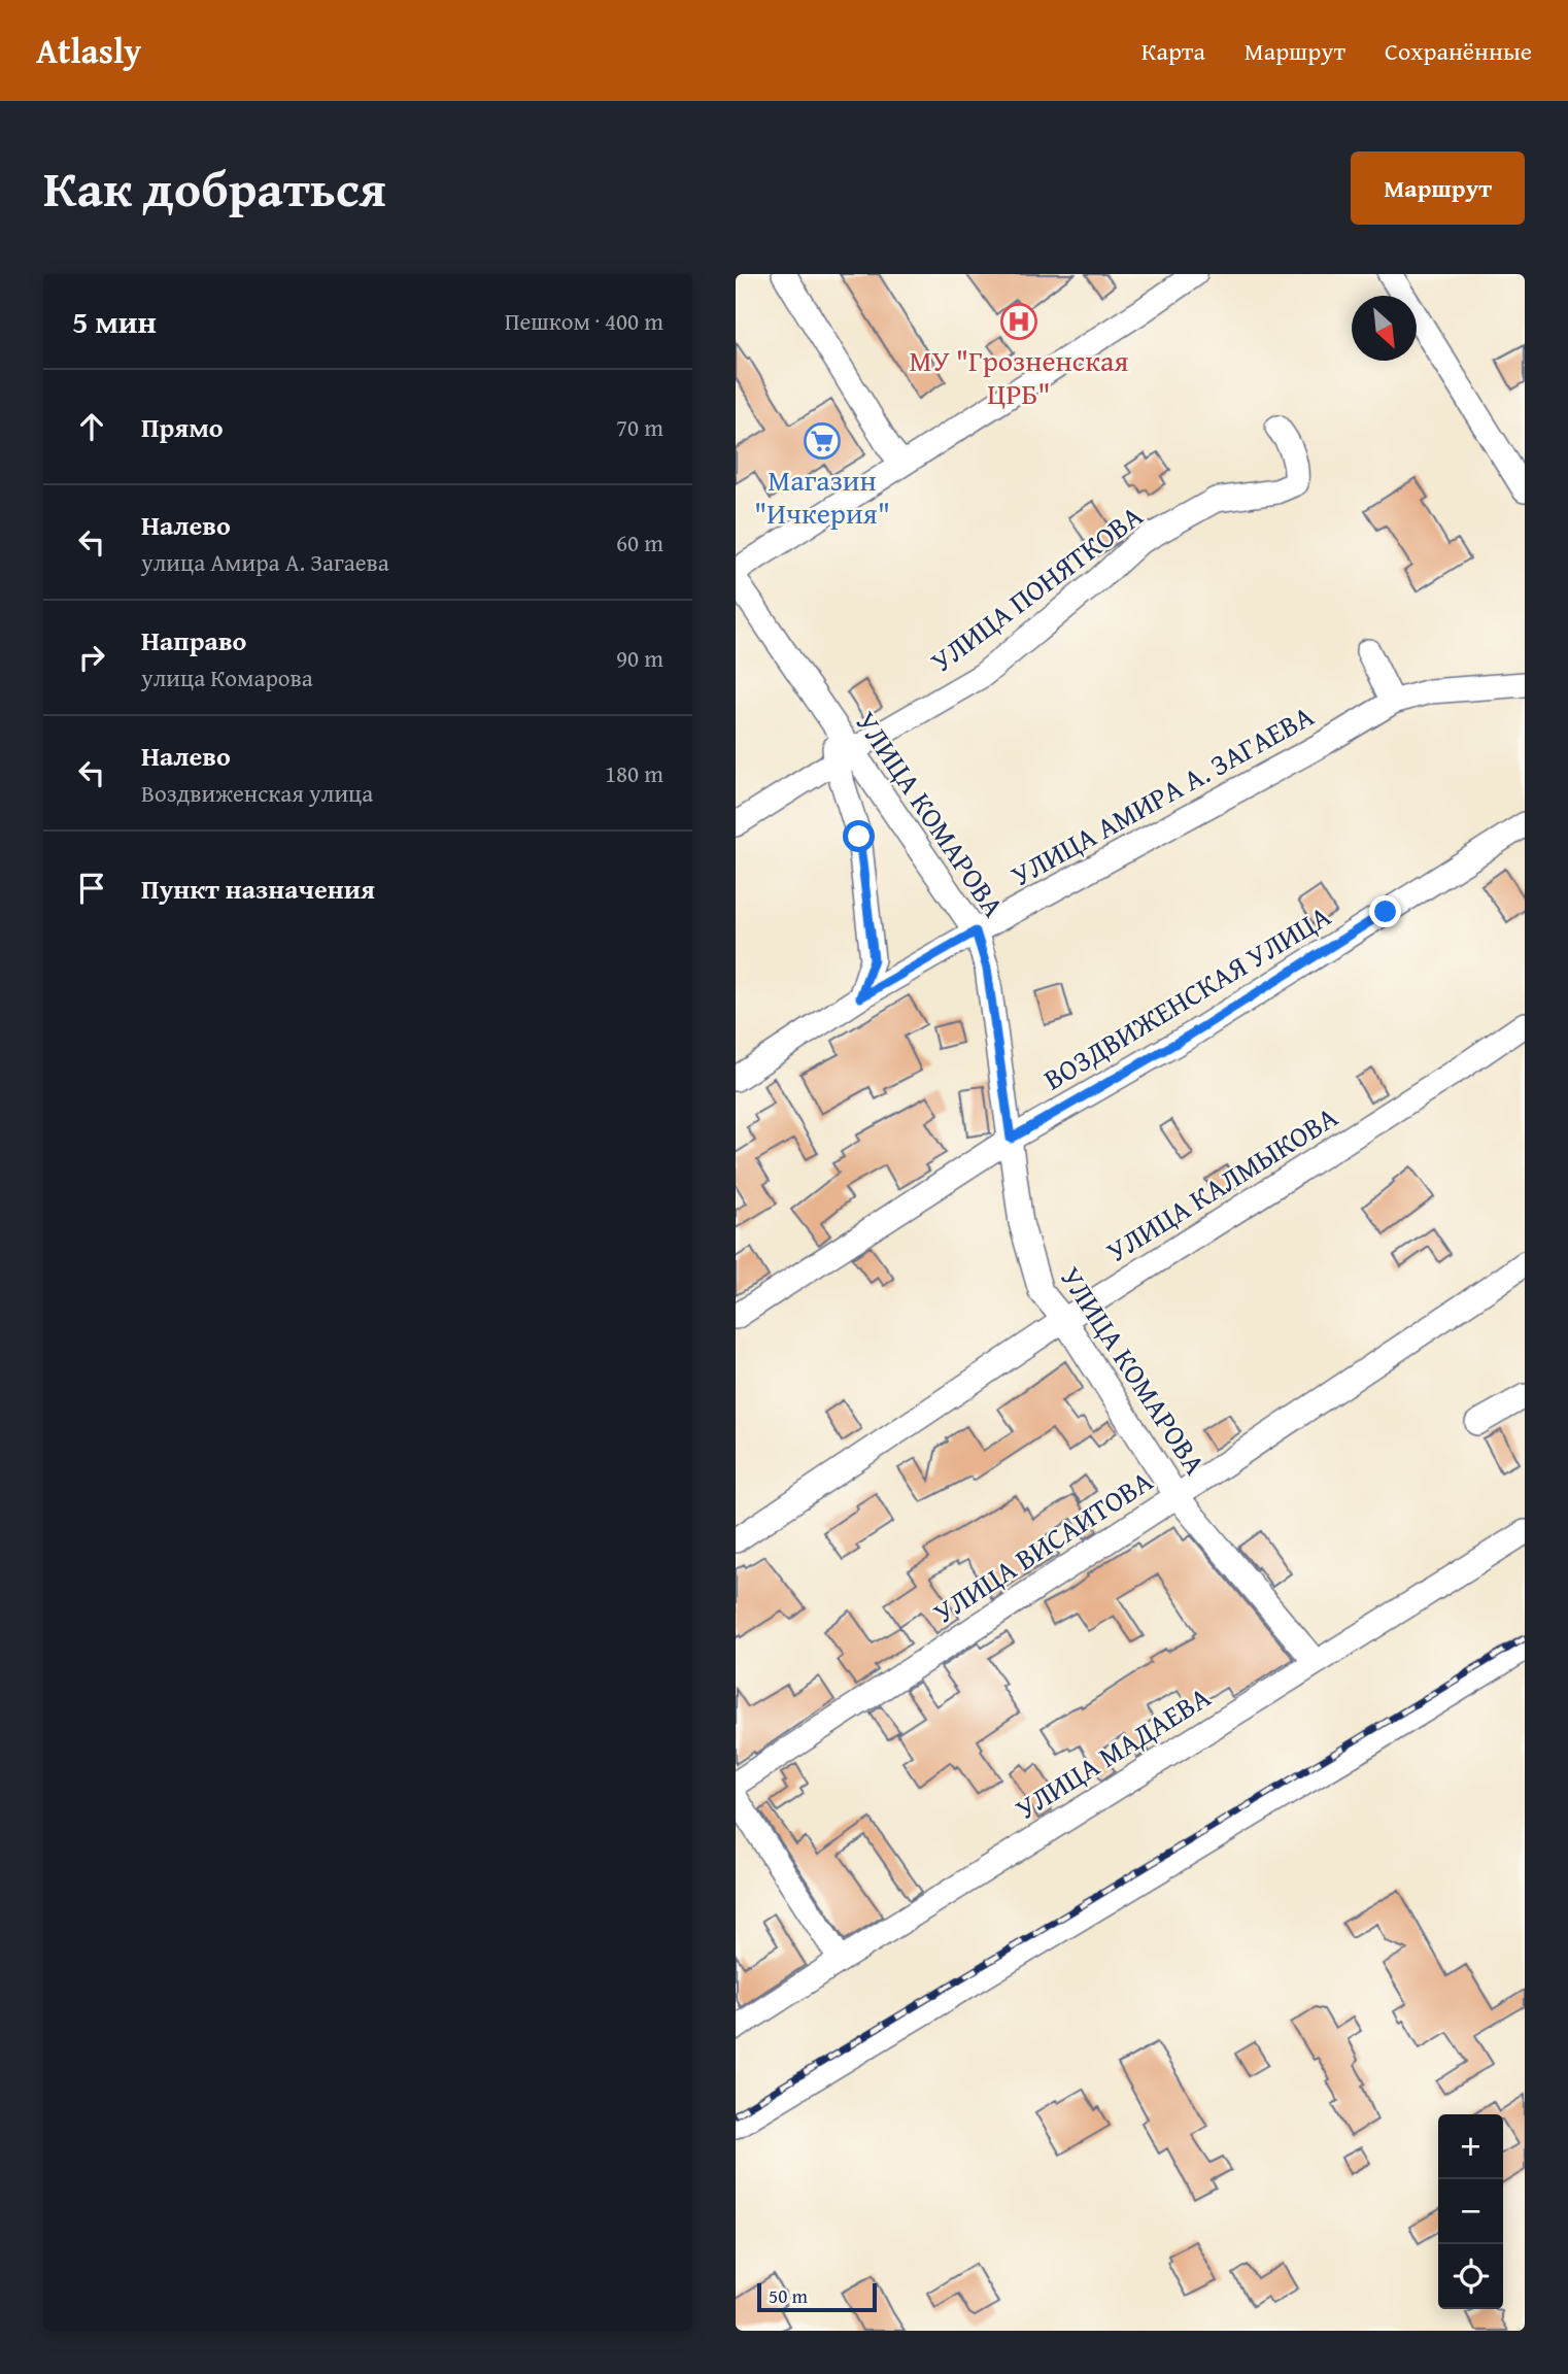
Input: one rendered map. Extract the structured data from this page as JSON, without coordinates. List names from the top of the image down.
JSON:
{
  "streets": {
    "street": [
      "УЛИЦА ПОНЯТКОВА",
      "УЛИЦА АМИРА А. ЗАГАЕВА",
      "УЛИЦА КОМАРОВА",
      "ВОЗДВИЖЕНСКАЯ УЛИЦА",
      "УЛИЦА КАЛМЫКОВА",
      "УЛИЦА ВИСАИТОВА",
      "УЛИЦА МАДАЕВА"
    ]
  },
  "crossings": [
    ["УЛИЦА ПОНЯТКОВА", "УЛИЦА КОМАРОВА"],
    ["УЛИЦА АМИРА А. ЗАГАЕВА", "УЛИЦА КОМАРОВА"],
    ["УЛИЦА КОМАРОВА", "ВОЗДВИЖЕНСКАЯ УЛИЦА"],
    ["УЛИЦА КОМАРОВА", "УЛИЦА КАЛМЫКОВА"],
    ["УЛИЦА КОМАРОВА", "УЛИЦА ВИСАИТОВА"],
    ["УЛИЦА КОМАРОВА", "УЛИЦА МАДАЕВА"]
  ],
  "places": {
    "hospital": ["МУ \"Грозненская ЦРБ\""],
    "supermarket": ["Магазин \"Ичкерия\""]
  },
  "scale_bar": "50 m",
  "north": "bottom right",
  "page": {
    "header": "Atlasly",
    "nav": ["Карта", "Маршрут", "Сохранённые"],
    "title": "Как добраться",
    "buttons": "Маршрут",
    "heading": ["5 мин", "Пешком · 400 m"],
    "list": [
      ["Прямо", "70 m"],
      ["Налево", "улица Амира А. Загаева", "60 m"],
      ["Направо", "улица Комарова", "90 m"],
      ["Налево", "Воздвиженская улица", "180 m"],
      "Пункт назначения"
    ],
    "map_buttons": ["+", "−"],
    "scale": "50 m"
  }
}
